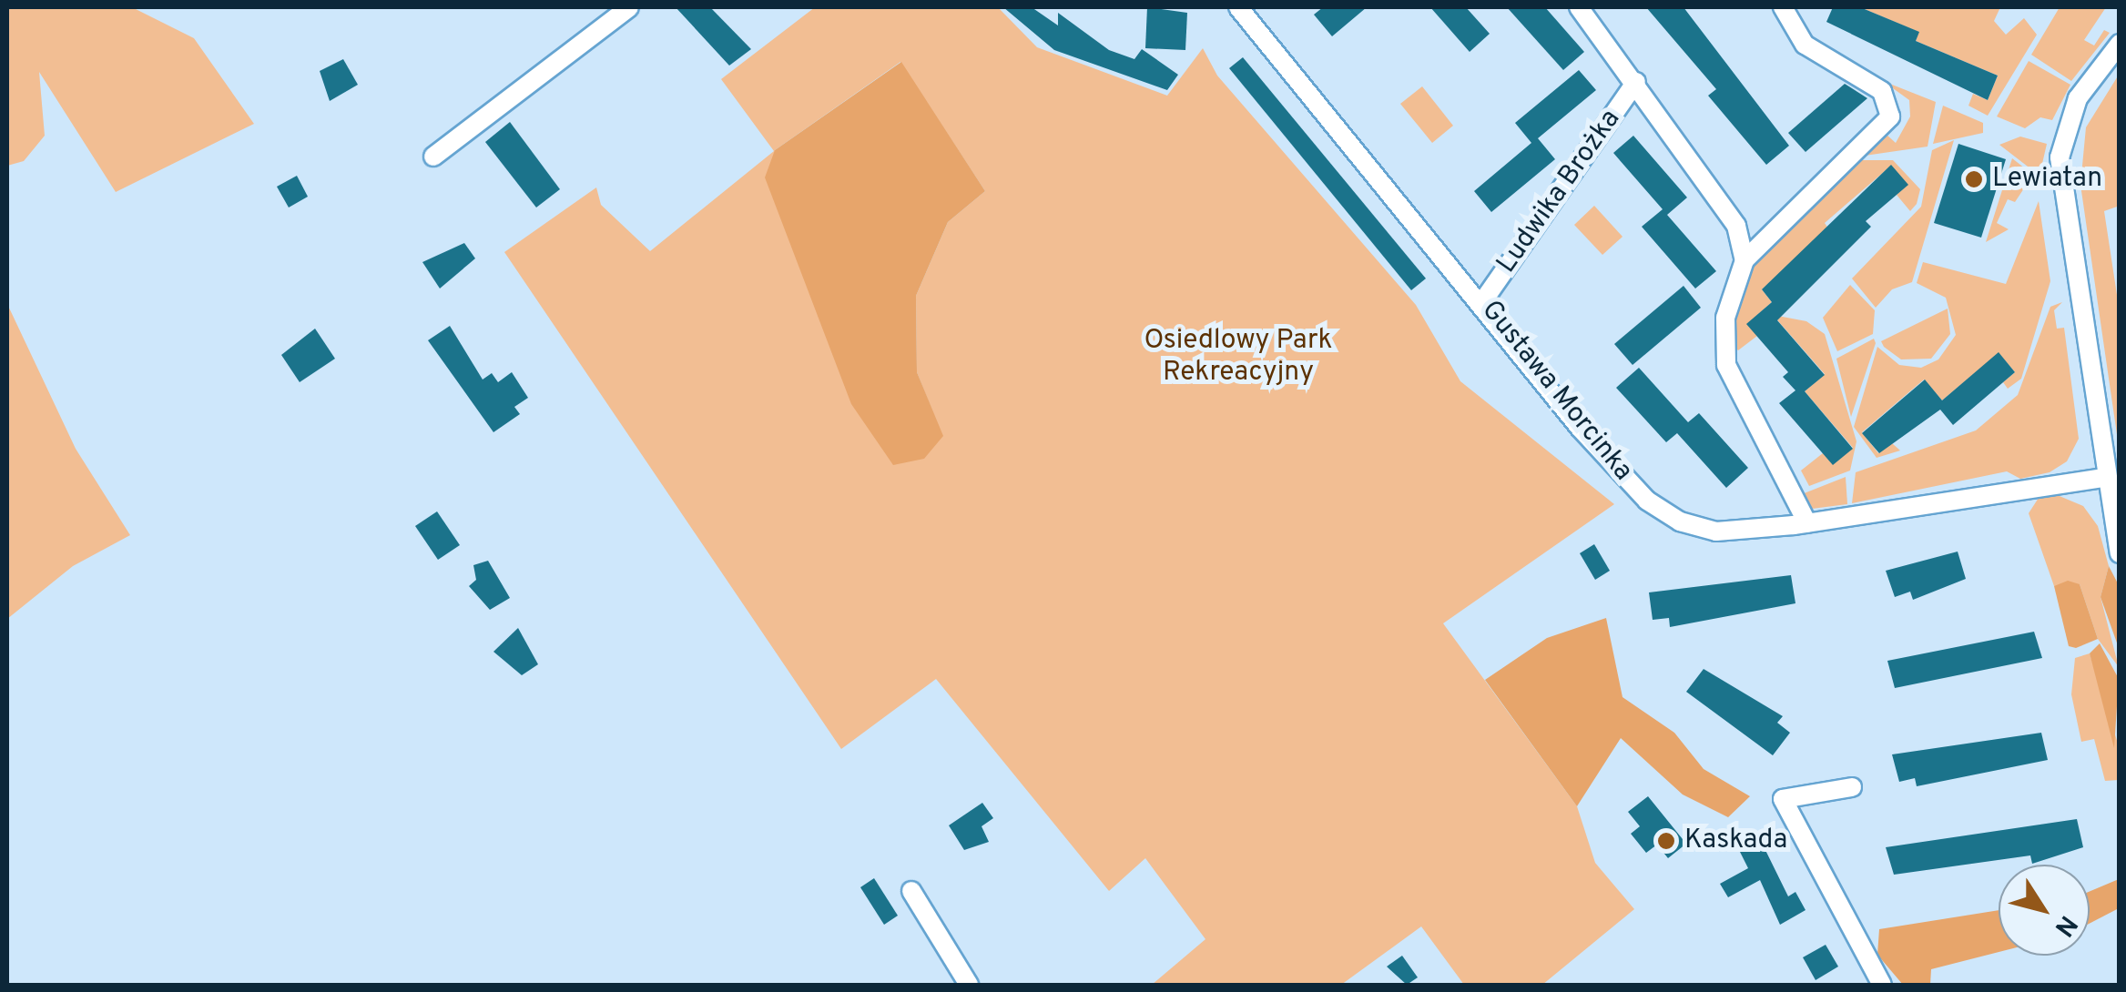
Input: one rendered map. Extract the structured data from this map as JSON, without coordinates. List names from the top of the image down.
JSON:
{
  "streets": {
    "street": ["Ludwika Brożka", "Gustawa Morcinka"]
  },
  "crossings": [
    ["Ludwika Brożka", "Gustawa Morcinka"]
  ],
  "parks": ["Osiedlowy Park Rekreacyjny"],
  "places": ["Lewiatan", "Kaskada"],
  "north": "bottom right"
}
